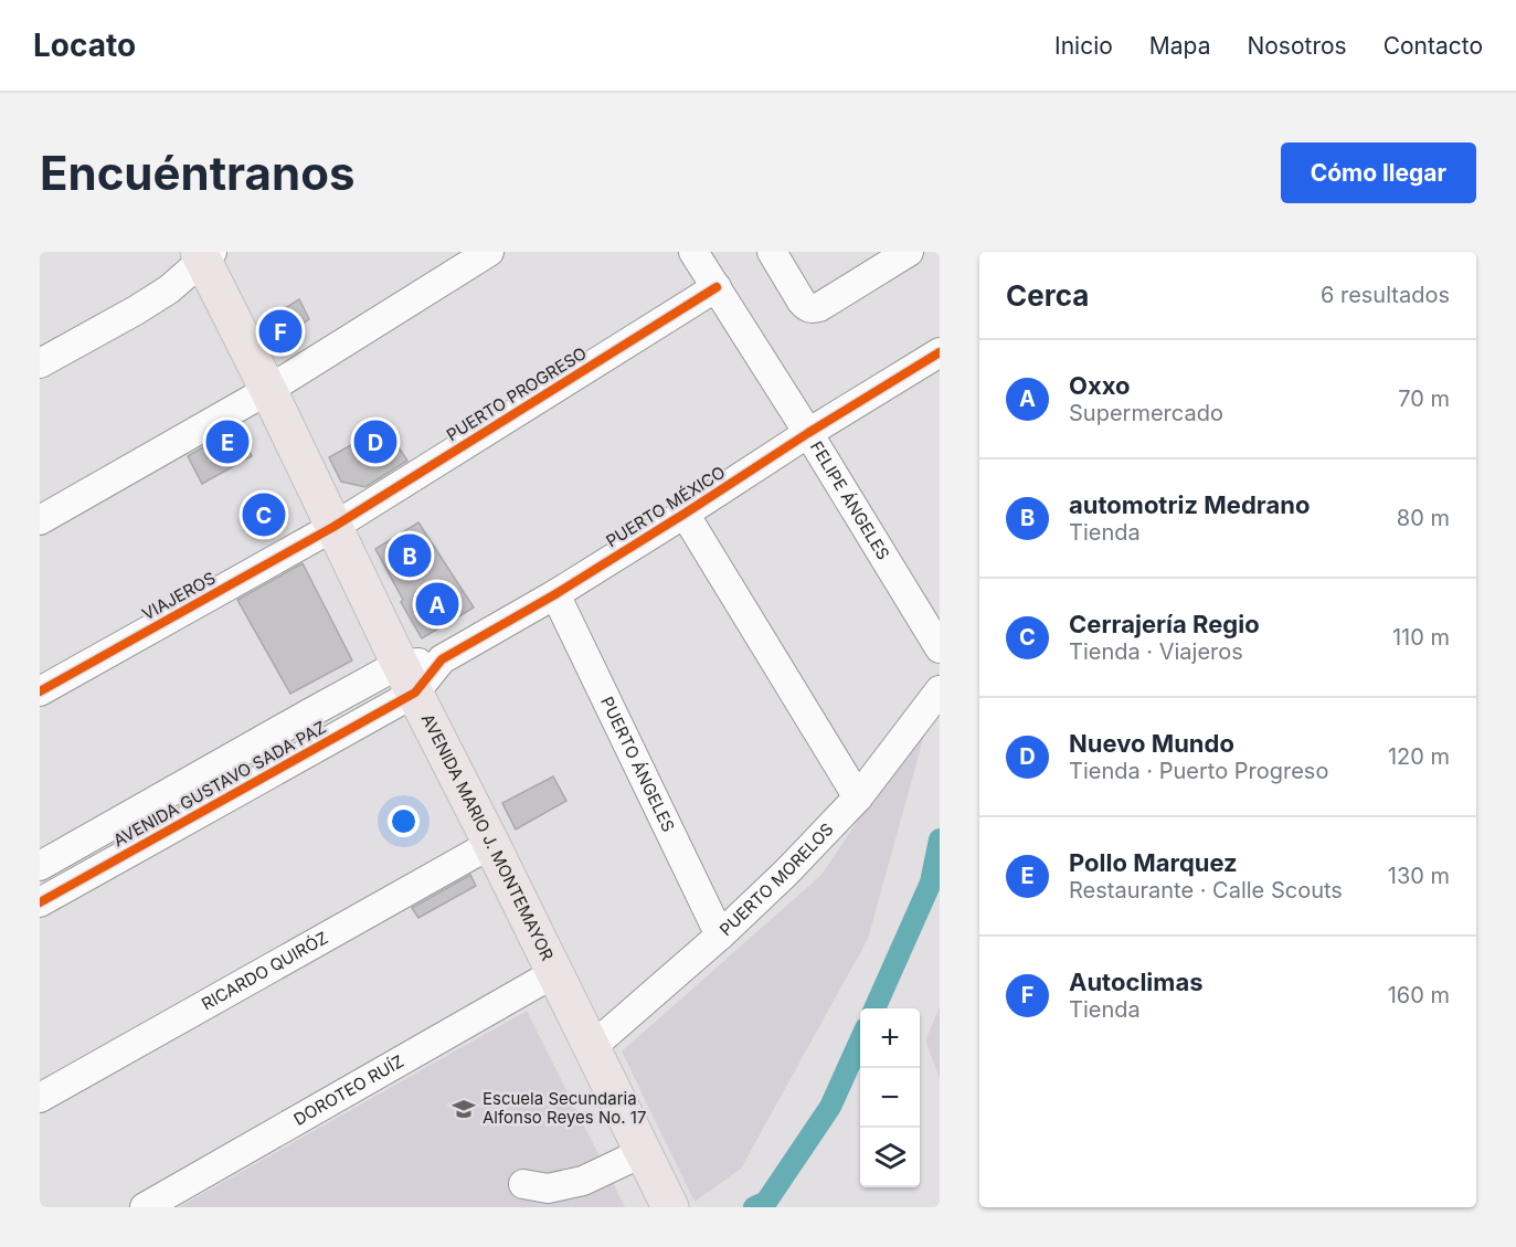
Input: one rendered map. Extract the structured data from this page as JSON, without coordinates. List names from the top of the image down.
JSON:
{
  "streets": {
    "main road": ["AVENIDA MARIO J. MONTEMAYOR"],
    "street": [
      "PUERTO PROGRESO",
      "FELIPE ÁNGELES",
      "PUERTO MÉXICO",
      "VIAJEROS",
      "PUERTO ÁNGELES",
      "AVENIDA GUSTAVO SADA PAZ",
      "PUERTO MORELOS",
      "RICARDO QUIRÓZ",
      "DOROTEO RUÍZ"
    ]
  },
  "crossings": [
    ["PUERTO PROGRESO", "FELIPE ÁNGELES"],
    ["PUERTO PROGRESO", "VIAJEROS"],
    ["PUERTO PROGRESO", "AVENIDA MARIO J. MONTEMAYOR"],
    ["FELIPE ÁNGELES", "PUERTO MÉXICO"],
    ["PUERTO MÉXICO", "PUERTO ÁNGELES"],
    ["PUERTO MÉXICO", "AVENIDA GUSTAVO SADA PAZ"],
    ["PUERTO MÉXICO", "AVENIDA MARIO J. MONTEMAYOR"],
    ["VIAJEROS", "AVENIDA MARIO J. MONTEMAYOR"],
    ["PUERTO ÁNGELES", "PUERTO MORELOS"],
    ["AVENIDA GUSTAVO SADA PAZ", "AVENIDA MARIO J. MONTEMAYOR"],
    ["AVENIDA MARIO J. MONTEMAYOR", "PUERTO MORELOS"],
    ["AVENIDA MARIO J. MONTEMAYOR", "RICARDO QUIRÓZ"],
    ["AVENIDA MARIO J. MONTEMAYOR", "DOROTEO RUÍZ"]
  ],
  "places": {
    "school or university": ["Escuela Secundaria Alfonso Reyes No. 17"]
  },
  "page": {
    "header": "Locato",
    "nav": [
      "Inicio",
      "Mapa",
      "Nosotros",
      "Contacto"
    ],
    "buttons": "Cómo llegar",
    "title": "Encuéntranos",
    "heading": ["Cerca", "6 resultados"],
    "pins": [
      "F",
      "D",
      "E",
      "C",
      "B",
      "A"
    ],
    "list": [
      {
        "mark": "A",
        "name": "Oxxo",
        "note": "Supermercado",
        "value": "70 m"
      },
      {
        "mark": "B",
        "name": "automotriz Medrano",
        "note": "Tienda",
        "value": "80 m"
      },
      {
        "mark": "C",
        "name": "Cerrajería Regio",
        "note": "Tienda · Viajeros",
        "value": "110 m"
      },
      {
        "mark": "D",
        "name": "Nuevo Mundo",
        "note": "Tienda · Puerto Progreso",
        "value": "120 m"
      },
      {
        "mark": "E",
        "name": "Pollo Marquez",
        "note": "Restaurante · Calle Scouts",
        "value": "130 m"
      },
      {
        "mark": "F",
        "name": "Autoclimas",
        "note": "Tienda",
        "value": "160 m"
      }
    ],
    "map_buttons": ["+", "−"]
  }
}
